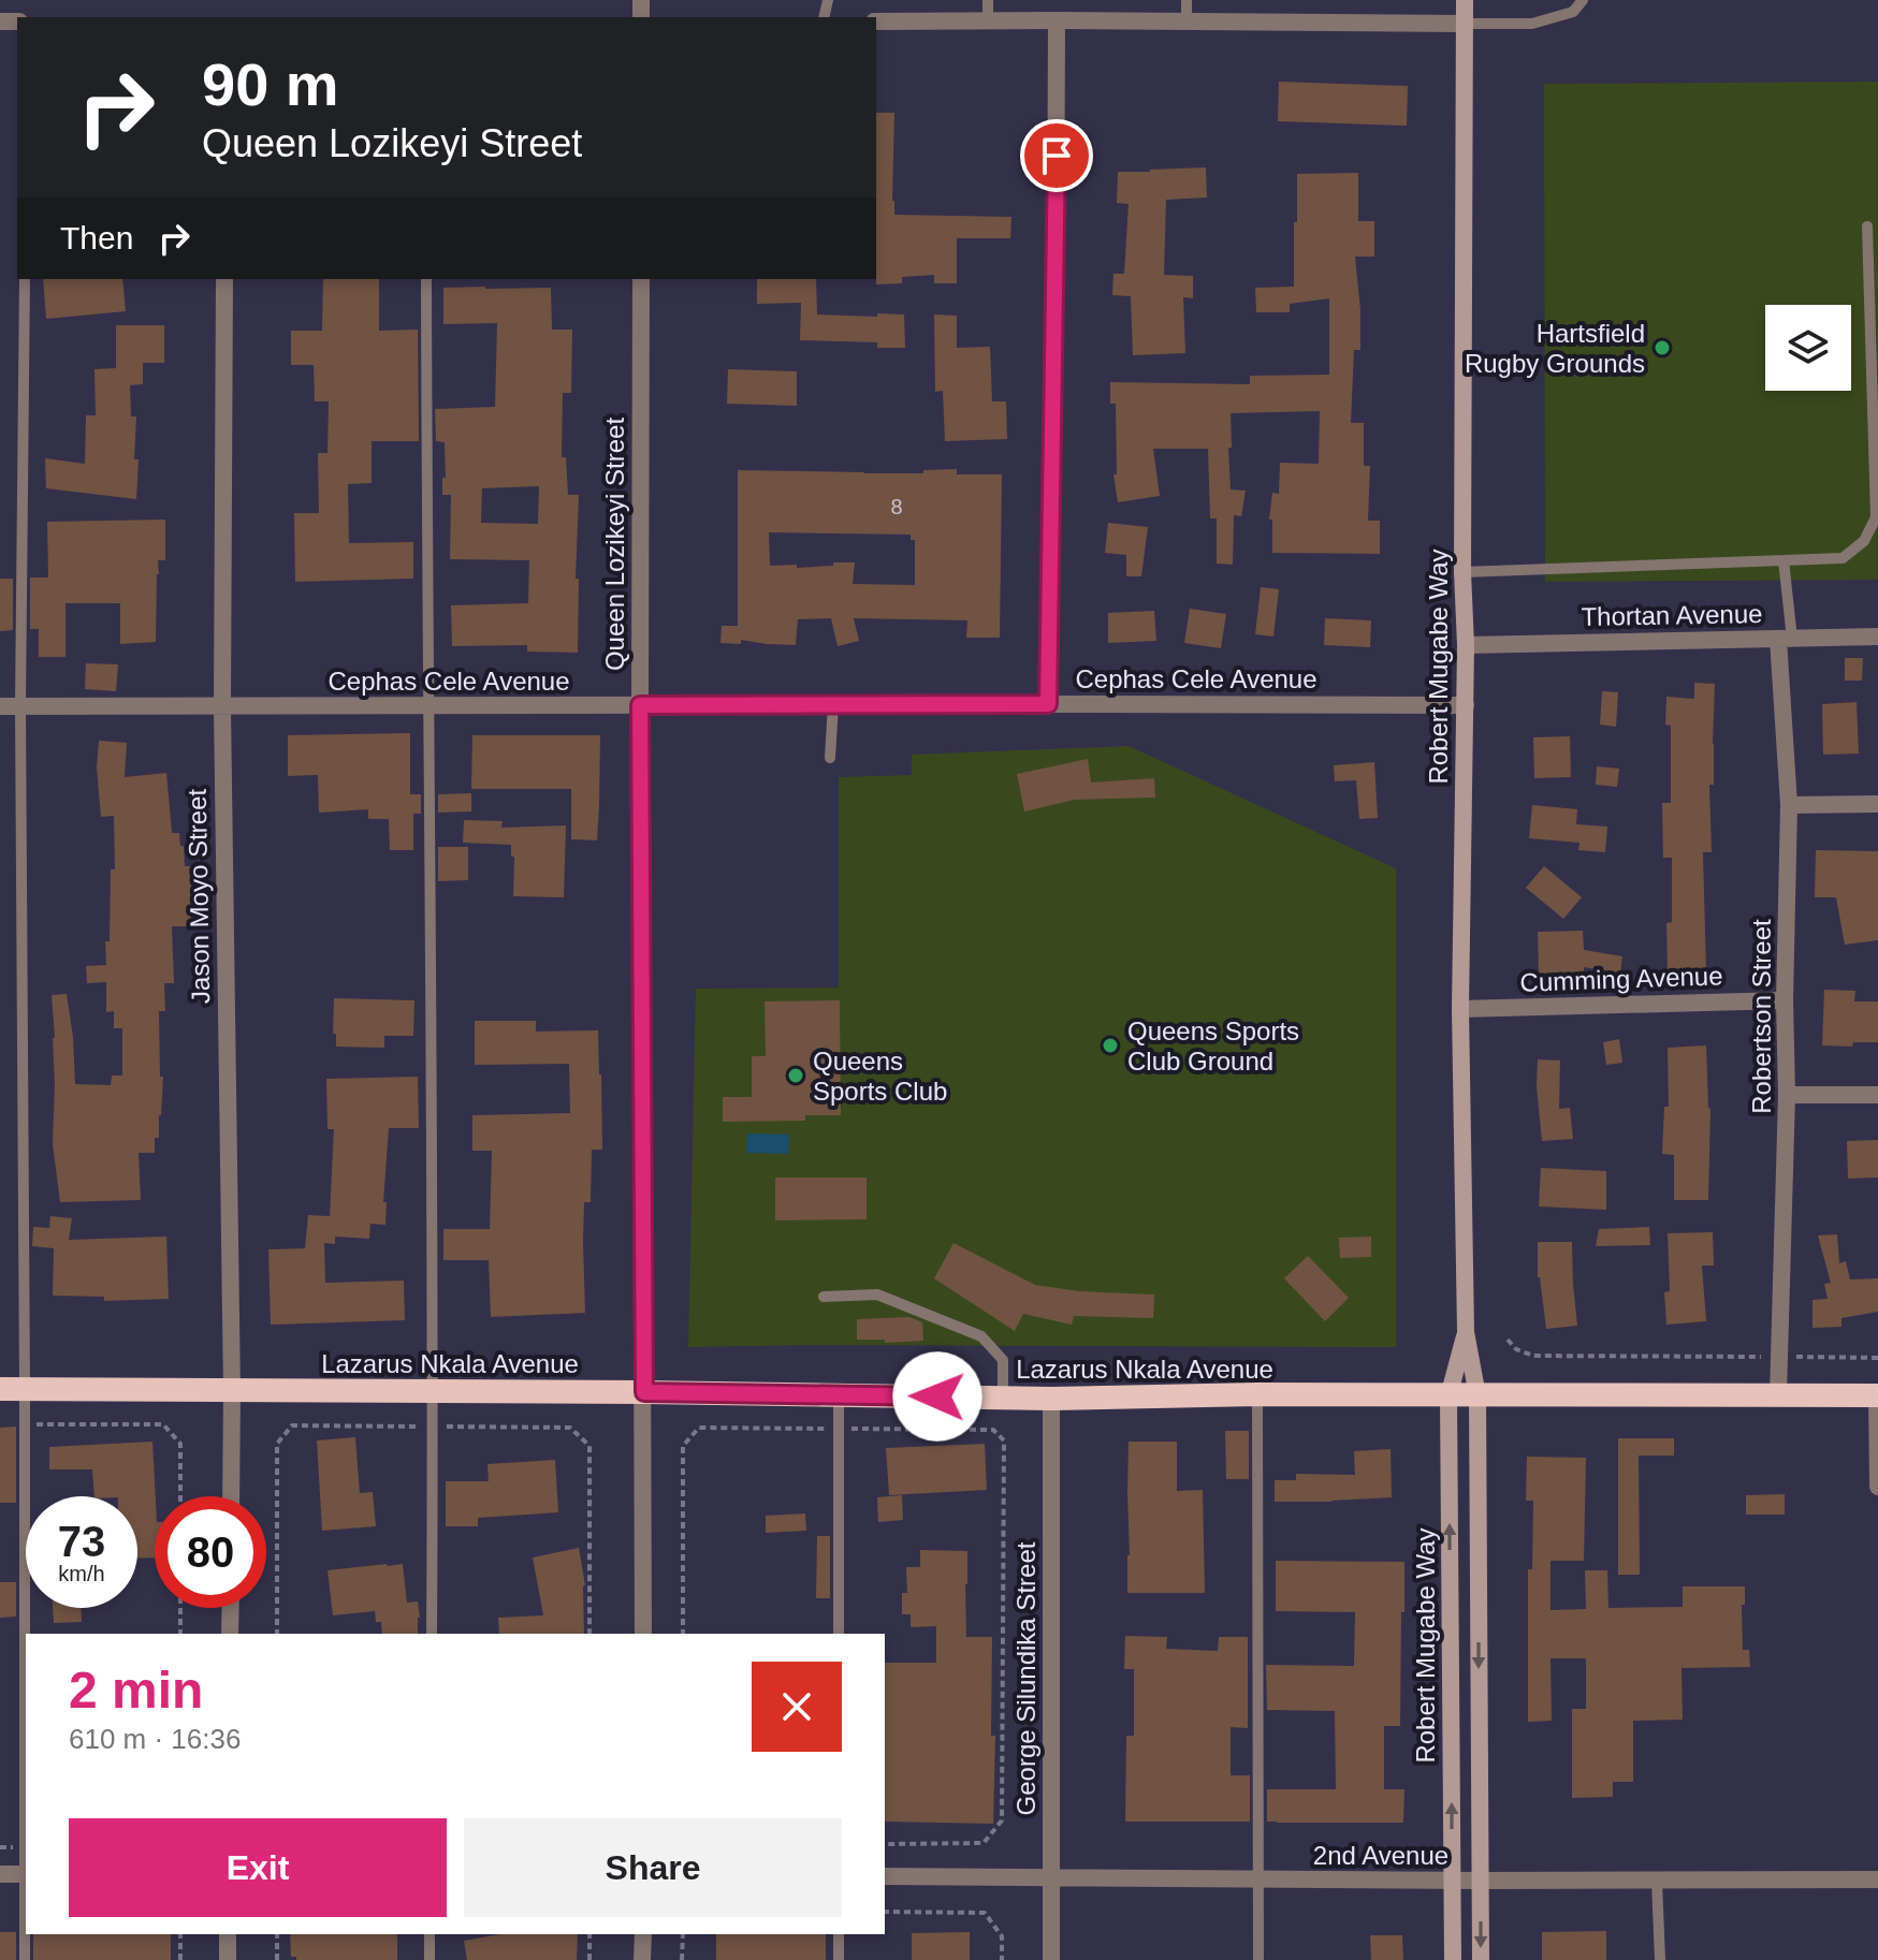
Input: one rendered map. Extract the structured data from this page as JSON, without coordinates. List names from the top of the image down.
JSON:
{
  "streets": {
    "highway": ["Lazarus Nkala Avenue"],
    "main road": ["Robert Mugabe Way"],
    "street": [
      "Queen Lozikeyi Street",
      "Thortan Avenue",
      "Cephas Cele Avenue",
      "Jason Moyo Street",
      "Cumming Avenue",
      "Robertson Street",
      "George Silundika Street",
      "2nd Avenue"
    ]
  },
  "crossings": [
    ["Queen Lozikeyi Street", "Cephas Cele Avenue"],
    ["Queen Lozikeyi Street", "Lazarus Nkala Avenue"],
    ["Thortan Avenue", "Robert Mugabe Way"],
    ["Thortan Avenue", "Robertson Street"],
    ["Robert Mugabe Way", "Cephas Cele Avenue"],
    ["Robert Mugabe Way", "Cumming Avenue"],
    ["Robert Mugabe Way", "Lazarus Nkala Avenue"],
    ["Robert Mugabe Way", "2nd Avenue"],
    ["Cephas Cele Avenue", "Jason Moyo Street"],
    ["Jason Moyo Street", "Lazarus Nkala Avenue"],
    ["Cumming Avenue", "Robertson Street"],
    ["Robertson Street", "Lazarus Nkala Avenue"],
    ["Lazarus Nkala Avenue", "George Silundika Street"],
    ["George Silundika Street", "2nd Avenue"]
  ],
  "places": ["Hartsfield Rugby Grounds", "Queens Sports Club Ground", "Queens Sports Club"],
  "house_numbers": ["8"],
  "page": {
    "turn": ["90 m", "Queen Lozikeyi Street"],
    "then": "Then",
    "speed": "73 km/h",
    "limit": "80",
    "heading": ["2 min", "610 m · 16:36"],
    "buttons": ["Exit", "Share"]
  }
}
